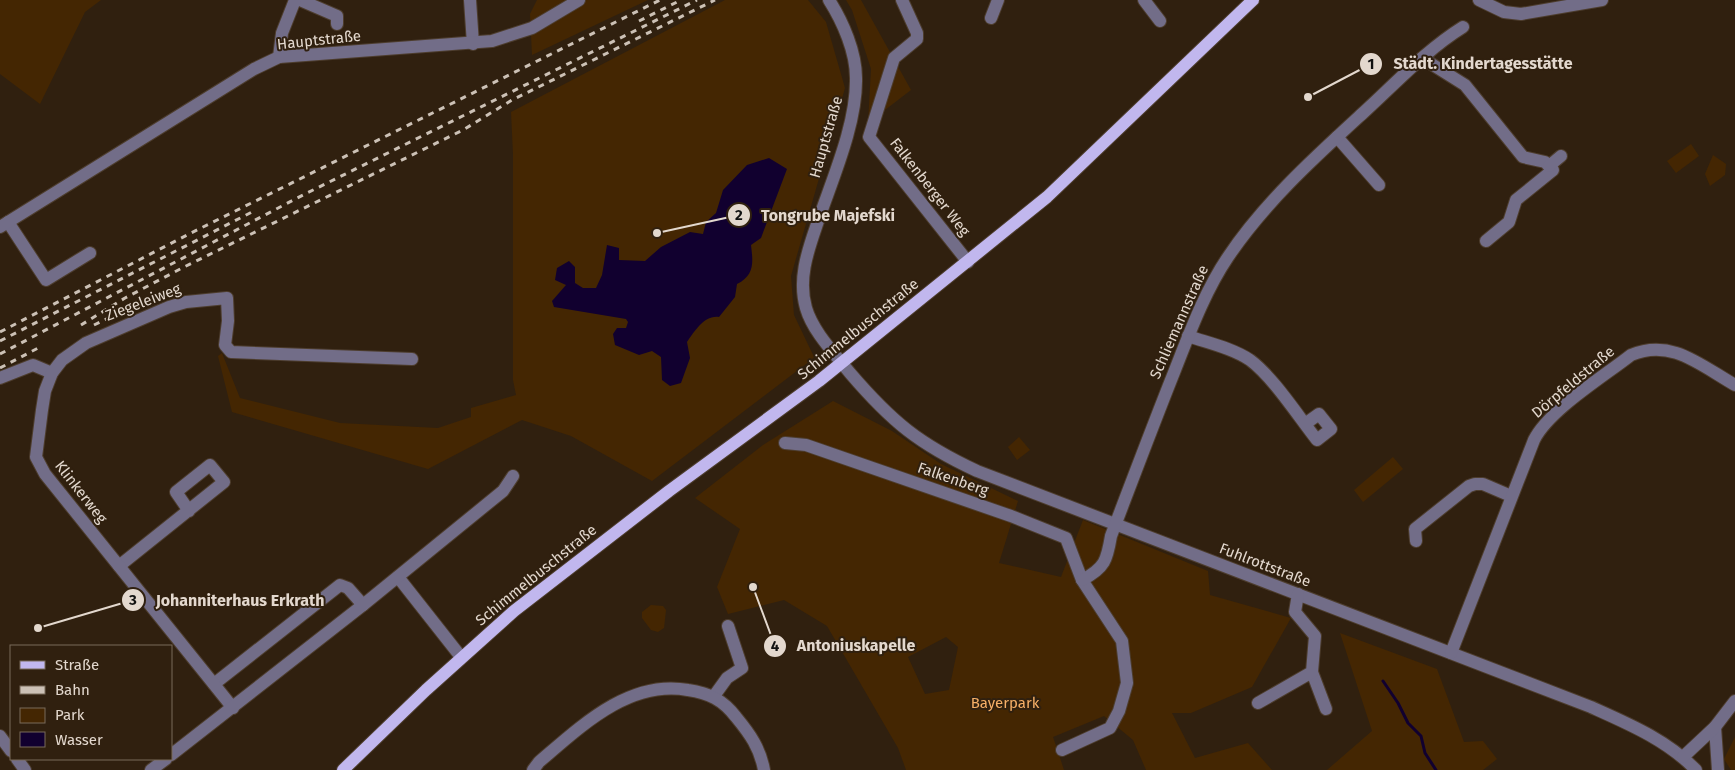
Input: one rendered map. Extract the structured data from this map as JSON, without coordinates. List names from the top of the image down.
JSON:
{
  "streets": {
    "main road": ["Schimmelbuschstraße"],
    "street": [
      "Hauptstraße",
      "Falkenberger Weg",
      "Ziegeleiweg",
      "Schliemannstraße",
      "Dörpfeldstraße",
      "Falkenberg",
      "Klinkerweg",
      "Fuhlrottstraße"
    ]
  },
  "crossings": [
    ["Hauptstraße", "Schimmelbuschstraße"],
    ["Hauptstraße", "Fuhlrottstraße"],
    ["Falkenberger Weg", "Schimmelbuschstraße"],
    ["Ziegeleiweg", "Klinkerweg"],
    ["Schliemannstraße", "Fuhlrottstraße"],
    ["Schimmelbuschstraße", "Fuhlrottstraße"],
    ["Dörpfeldstraße", "Fuhlrottstraße"]
  ],
  "parks": ["Bayerpark"],
  "places": [
    "Städt. Kindertagesstätte",
    "Tongrube Majefski",
    "Antoniuskapelle",
    "Johanniterhaus Erkrath"
  ],
  "legend": [
    "Straße",
    "Bahn",
    "Park",
    "Wasser"
  ]
}
